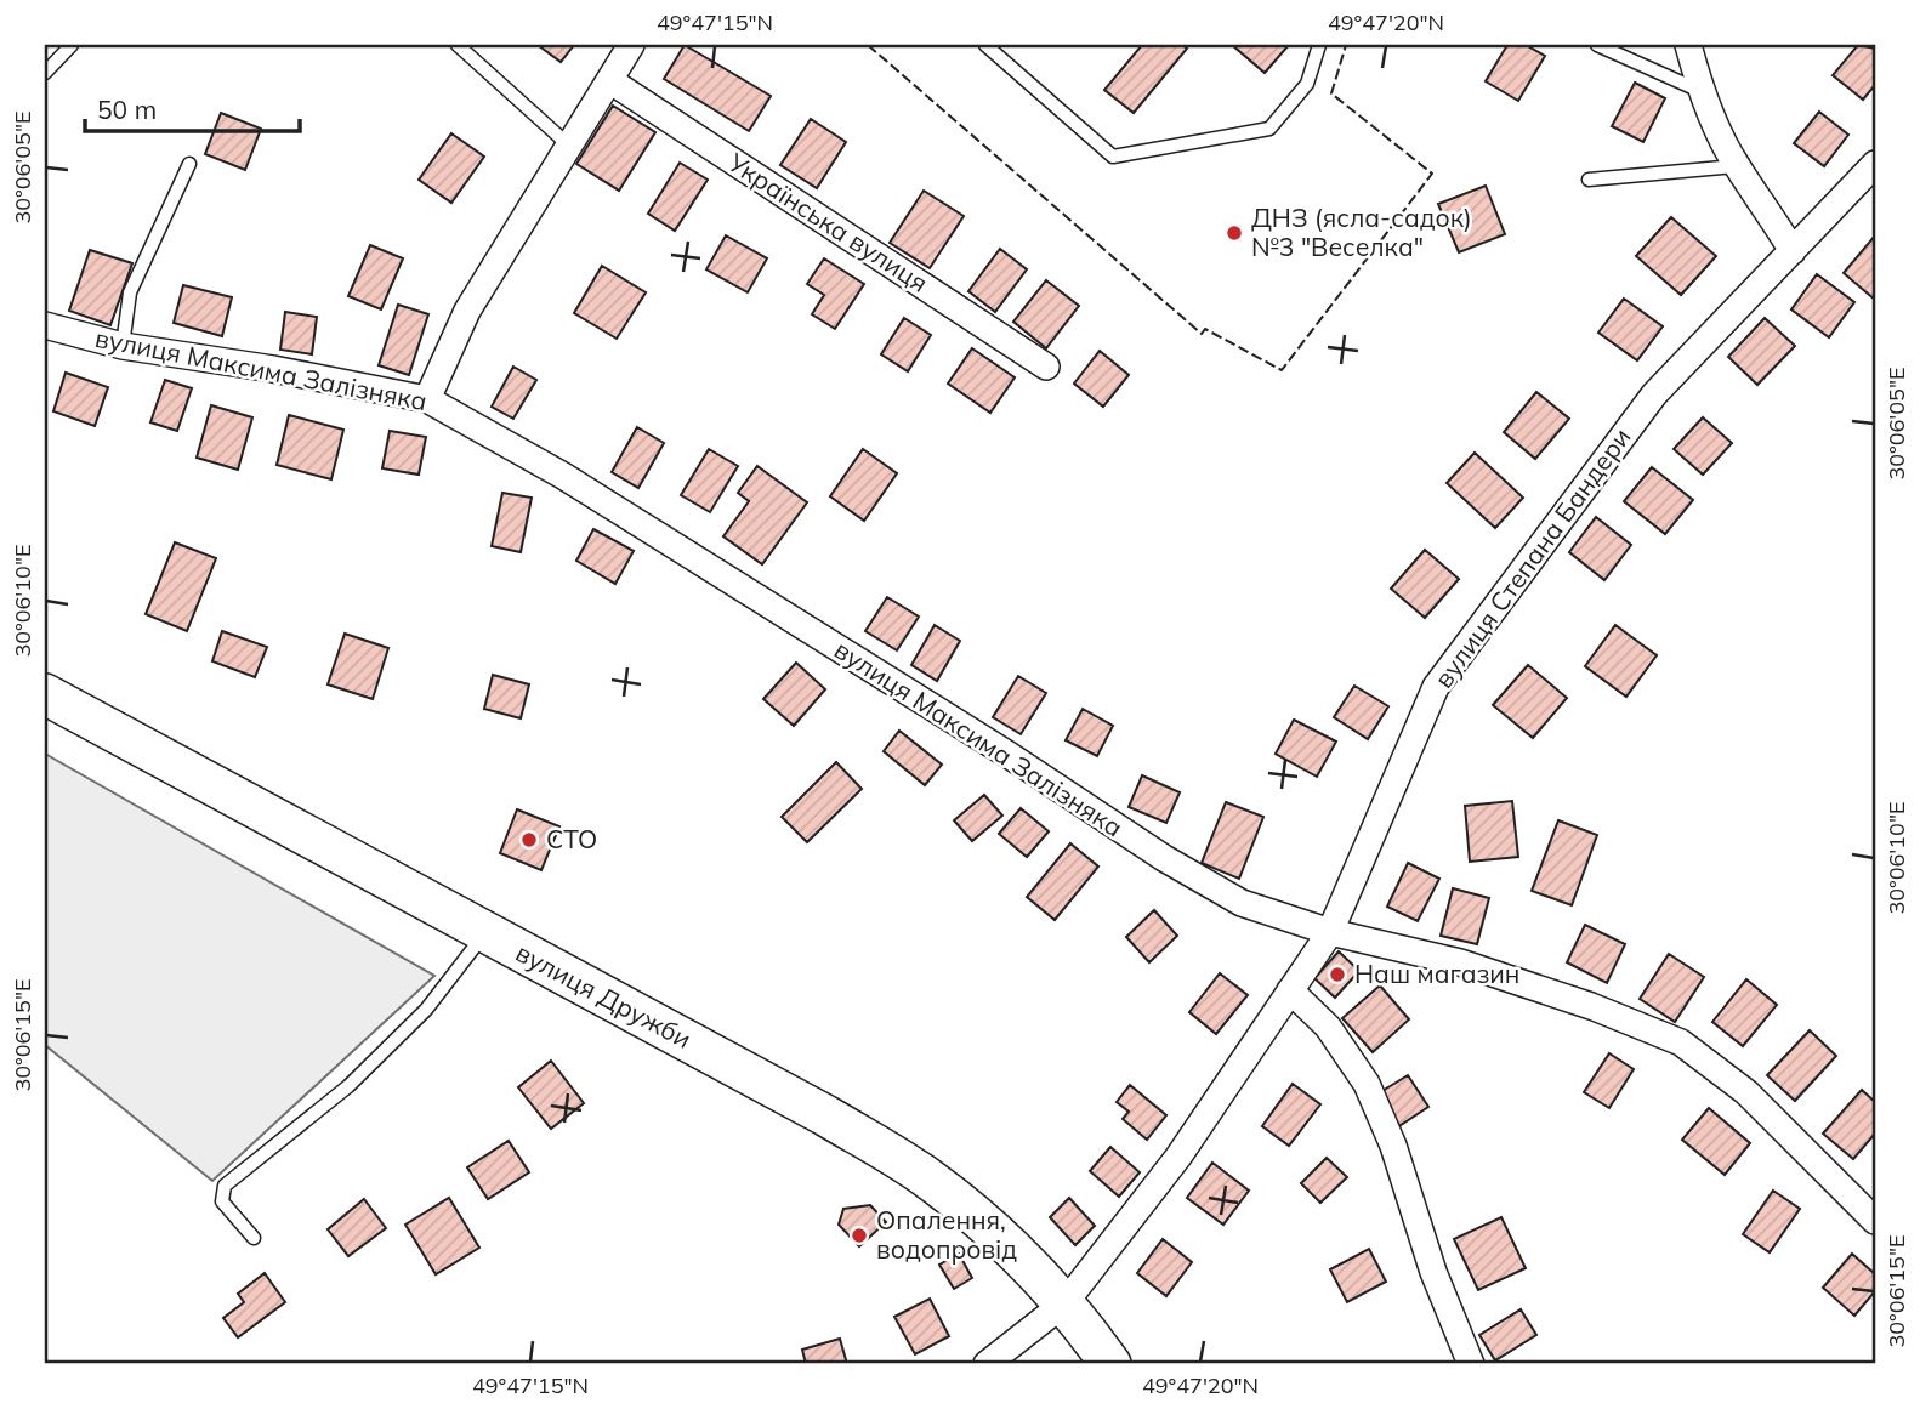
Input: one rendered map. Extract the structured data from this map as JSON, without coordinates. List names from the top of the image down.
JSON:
{
  "streets": {
    "main road": ["вулиця Дружби"],
    "street": ["Українська вулиця", "вулиця Максима Залізняка", "вулиця Степана Бандери"]
  },
  "crossings": [
    ["вулиця Максима Залізняка", "вулиця Степана Бандери"],
    ["вулиця Степана Бандери", "вулиця Дружби"]
  ],
  "places": [
    "ДНЗ (ясла-садок) №3 \"Веселка\"",
    "СТО",
    "Наш магазин",
    "Опалення, водопровід"
  ],
  "scale_bar": "50 m",
  "coordinates": [
    "49°47'15\"N",
    "49°47'20\"N",
    "30°06'05\"E",
    "30°06'10\"E",
    "30°06'15\"E"
  ]
}
